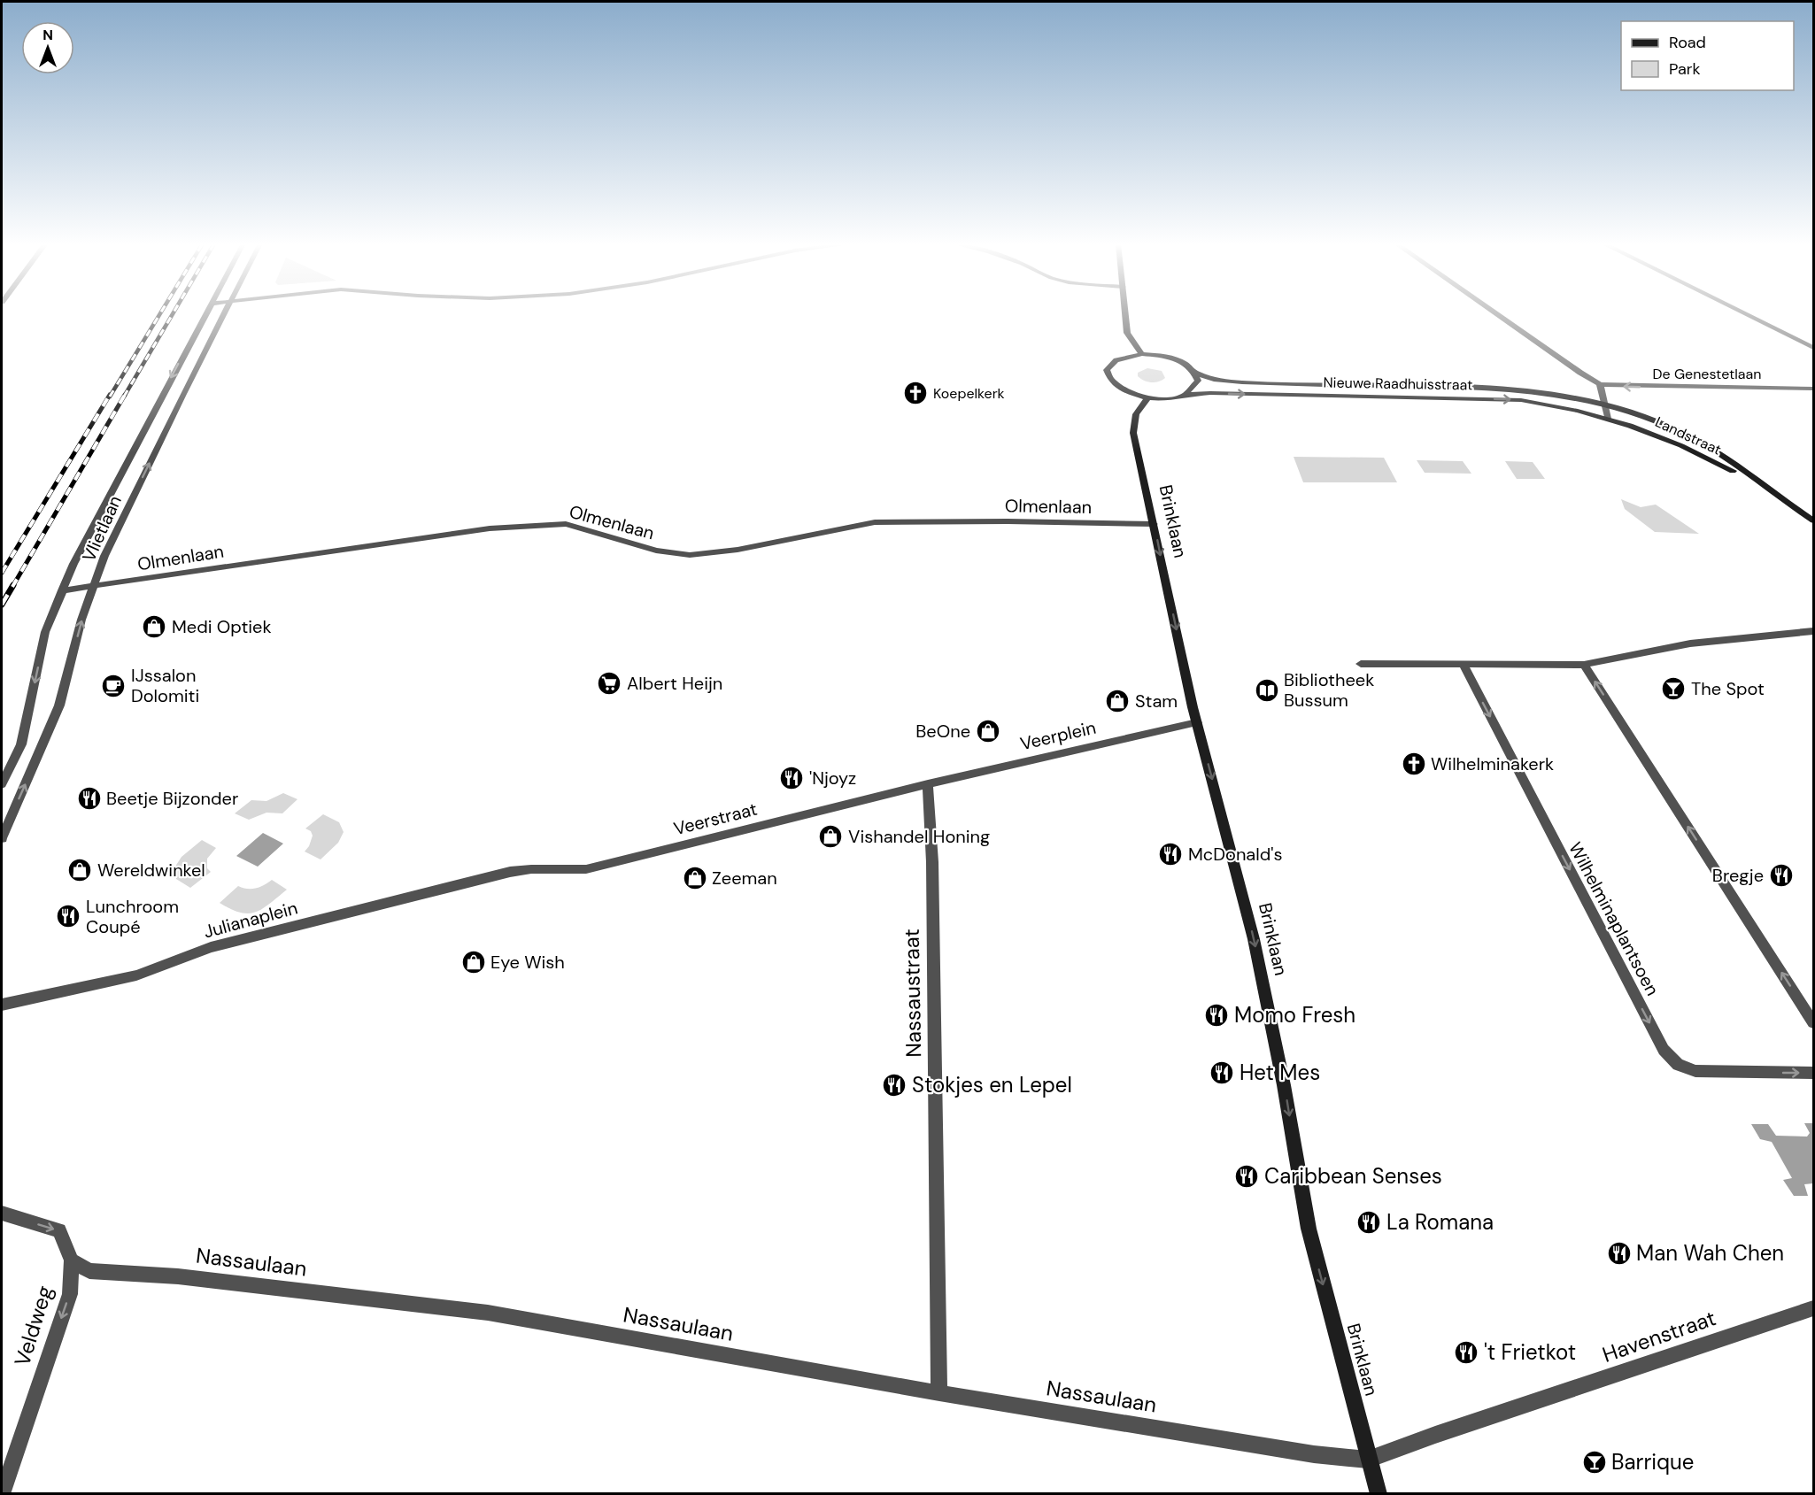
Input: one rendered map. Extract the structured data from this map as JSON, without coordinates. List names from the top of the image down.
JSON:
{
  "streets": {
    "street": [
      "De Genestetlaan",
      "Nieuwe Raadhuisstraat",
      "Landstraat",
      "Olmenlaan",
      "Brinklaan",
      "Vlietlaan",
      "Veerplein",
      "Veerstraat",
      "Wilhelminaplantsoen",
      "Julianaplein",
      "Nassaustraat",
      "Nassaulaan",
      "Veldweg",
      "Havenstraat"
    ]
  },
  "crossings": [
    ["Nieuwe Raadhuisstraat", "Landstraat"],
    ["Nieuwe Raadhuisstraat", "Brinklaan"],
    ["Olmenlaan", "Brinklaan"],
    ["Olmenlaan", "Vlietlaan"],
    ["Brinklaan", "Veerplein"],
    ["Brinklaan", "Nassaulaan"],
    ["Brinklaan", "Havenstraat"],
    ["Veerplein", "Veerstraat"],
    ["Veerplein", "Nassaustraat"],
    ["Veerstraat", "Julianaplein"],
    ["Veerstraat", "Nassaustraat"],
    ["Nassaustraat", "Nassaulaan"],
    ["Nassaulaan", "Veldweg"],
    ["Nassaulaan", "Havenstraat"]
  ],
  "one_way": ["Brinklaan", "Wilhelminaplantsoen", "Veldweg"],
  "places": {
    "church": ["Koepelkerk", "Wilhelminakerk"],
    "shop": [
      "Medi Optiek",
      "Stam",
      "BeOne",
      "Vishandel Honing",
      "Wereldwinkel",
      "Zeeman",
      "Eye Wish"
    ],
    "supermarket": ["Albert Heijn"],
    "cafe": ["IJssalon Dolomiti"],
    "bar": ["The Spot", "Barrique"],
    "library": ["Bibliotheek Bussum"],
    "restaurant": [
      "'Njoyz",
      "Beetje Bijzonder",
      "McDonald's",
      "Bregje",
      "Lunchroom Coupé",
      "Momo Fresh",
      "Het Mes",
      "Stokjes en Lepel",
      "Caribbean Senses",
      "La Romana",
      "Man Wah Chen",
      "'t Frietkot"
    ]
  },
  "legend": ["Road", "Park"],
  "north": "top"
}
